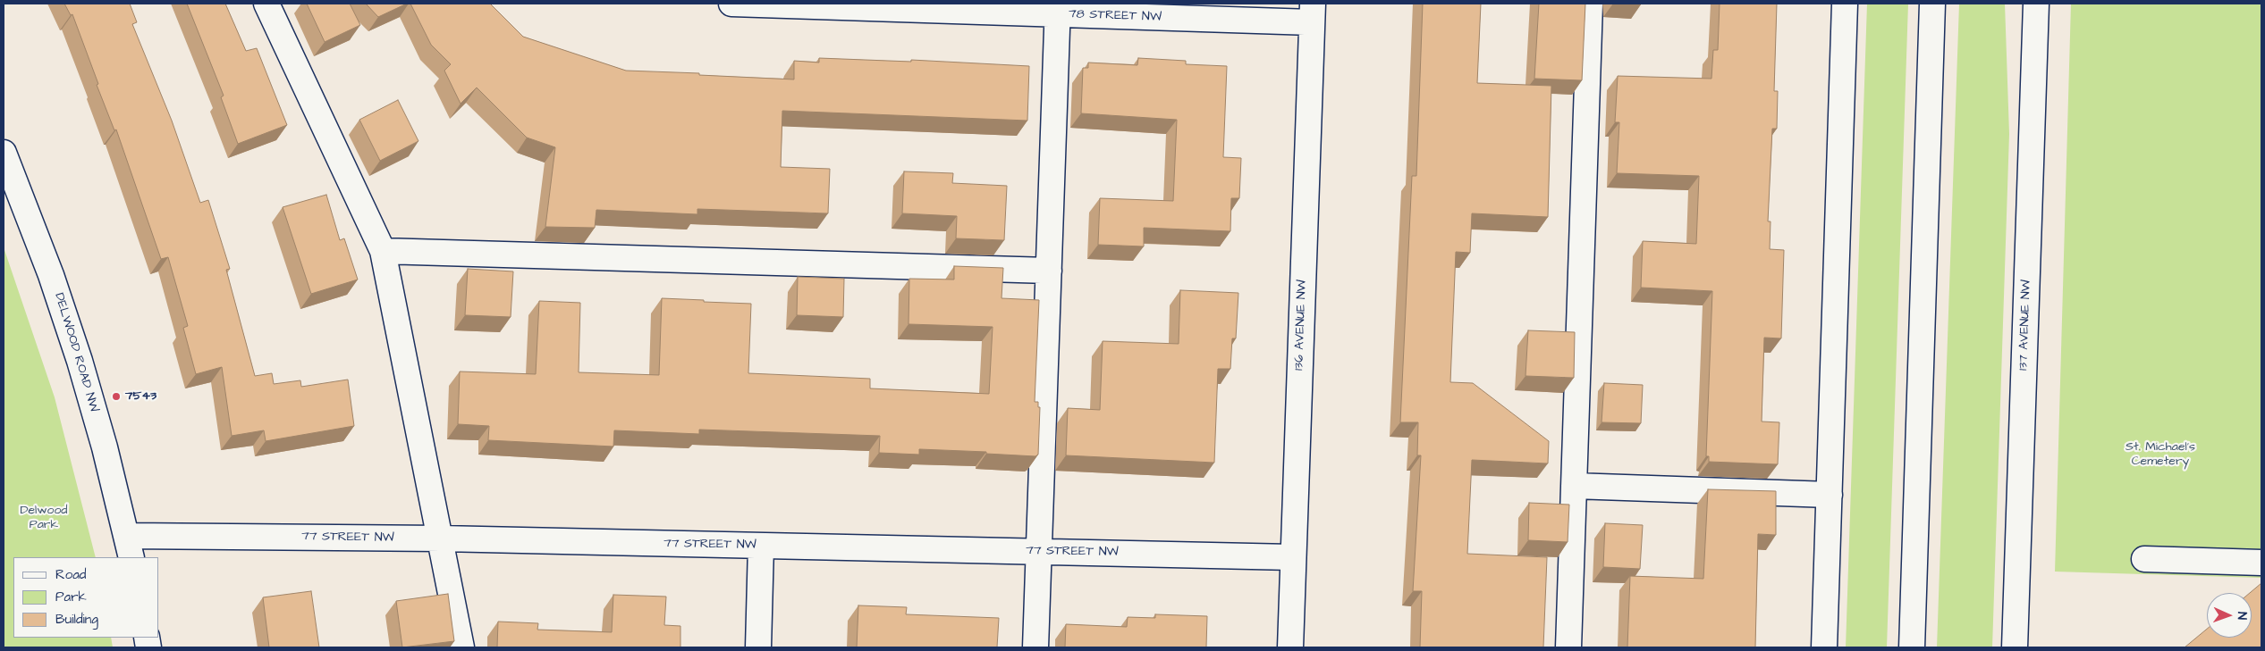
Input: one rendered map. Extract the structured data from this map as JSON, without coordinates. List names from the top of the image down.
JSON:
{
  "streets": {
    "street": [
      "78 STREET NW",
      "136 AVENUE NW",
      "137 AVENUE NW",
      "DELWOOD ROAD NW",
      "77 STREET NW"
    ]
  },
  "crossings": [
    ["78 STREET NW", "136 AVENUE NW"],
    ["136 AVENUE NW", "77 STREET NW"],
    ["DELWOOD ROAD NW", "77 STREET NW"]
  ],
  "parks": ["St. Michael's Cemetery", "Delwood Park"],
  "places": ["7543"],
  "legend": ["Road", "Park", "Building"],
  "north": "right"
}
